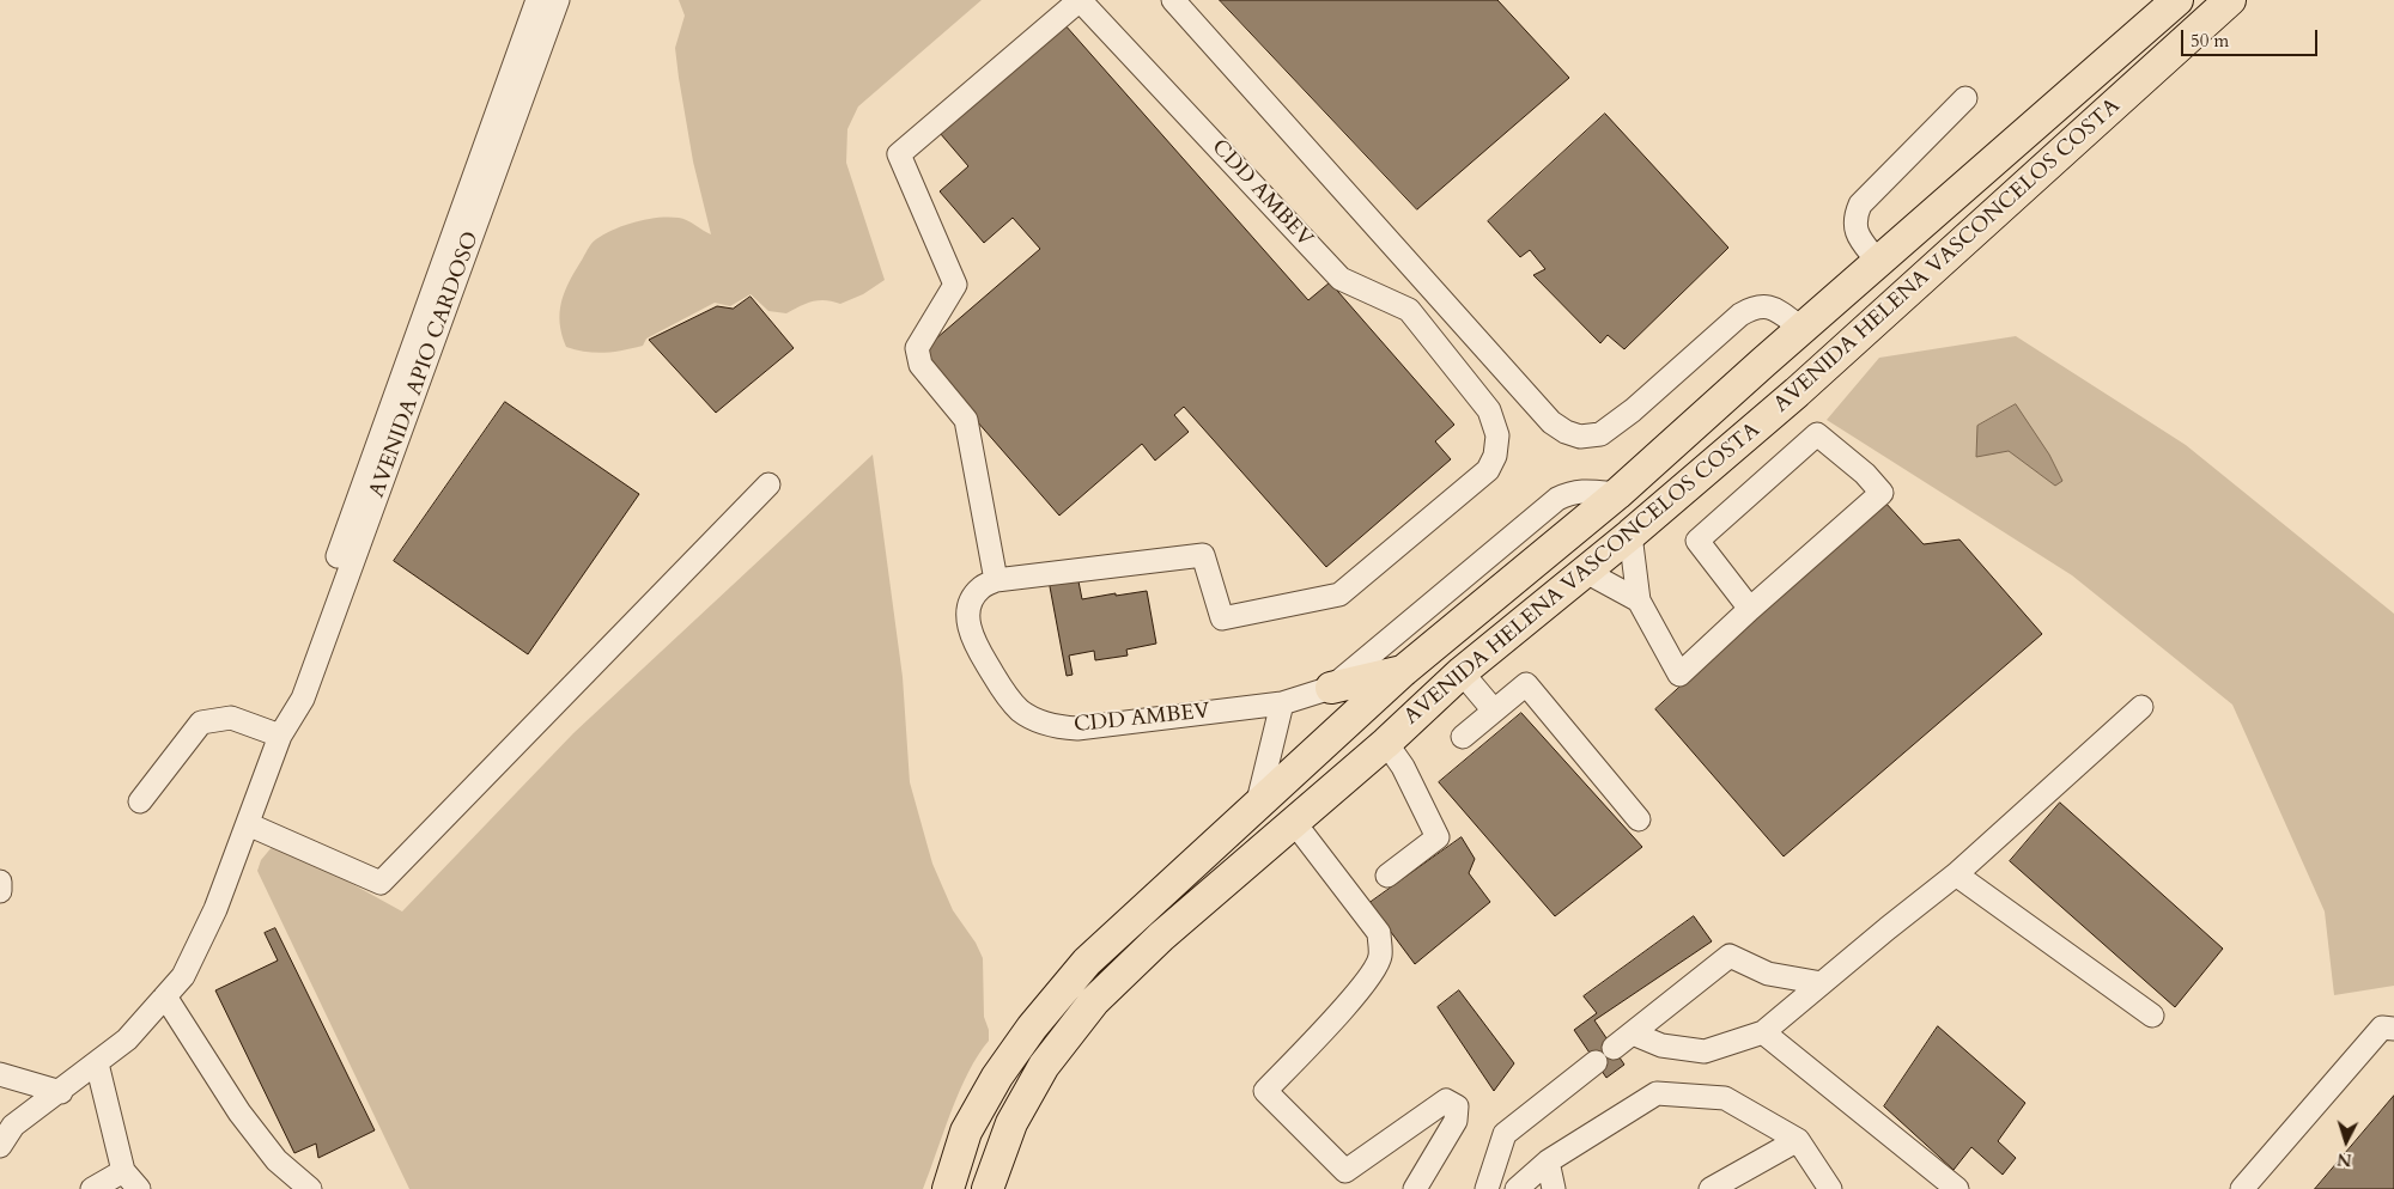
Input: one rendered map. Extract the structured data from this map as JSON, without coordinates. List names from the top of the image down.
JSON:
{
  "streets": {
    "highway": ["AVENIDA HELENA VASCONCELOS COSTA"],
    "street": ["CDD AMBEV", "AVENIDA APIO CARDOSO"]
  },
  "scale_bar": "50 m",
  "north": "bottom"
}
